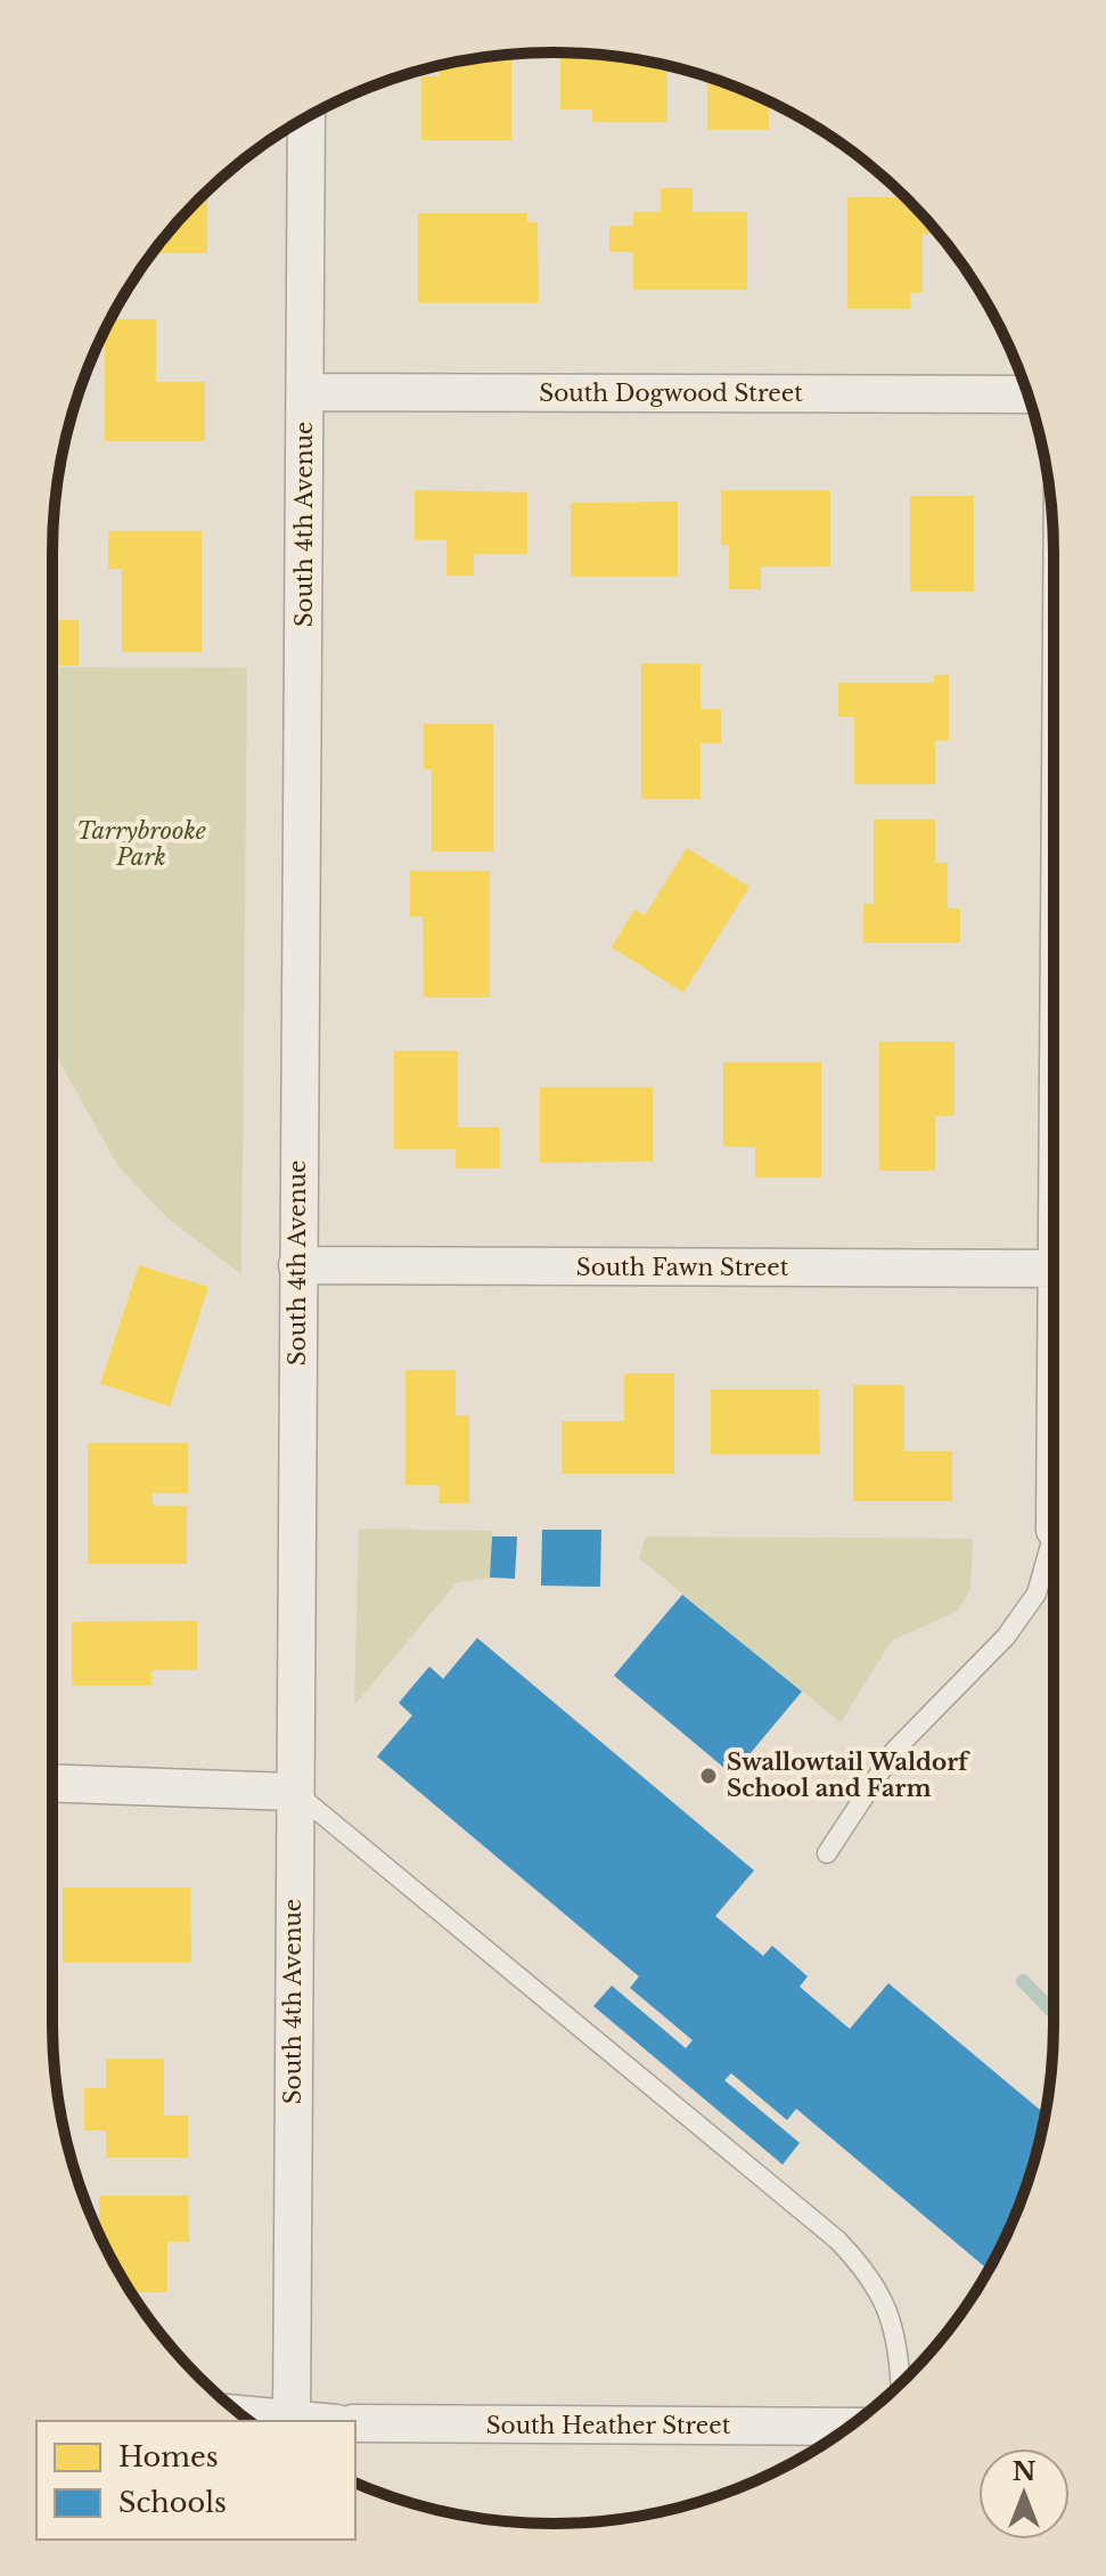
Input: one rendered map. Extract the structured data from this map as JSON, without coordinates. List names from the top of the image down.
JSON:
{
  "streets": {
    "street": [
      "South Dogwood Street",
      "South 4th Avenue",
      "South Fawn Street",
      "South Heather Street"
    ]
  },
  "crossings": [
    ["South Dogwood Street", "South 4th Avenue"],
    ["South 4th Avenue", "South Fawn Street"]
  ],
  "parks": ["Tarrybrooke Park"],
  "places": ["Swallowtail Waldorf School and Farm"],
  "legend": ["Homes", "Schools"],
  "north": "top"
}
